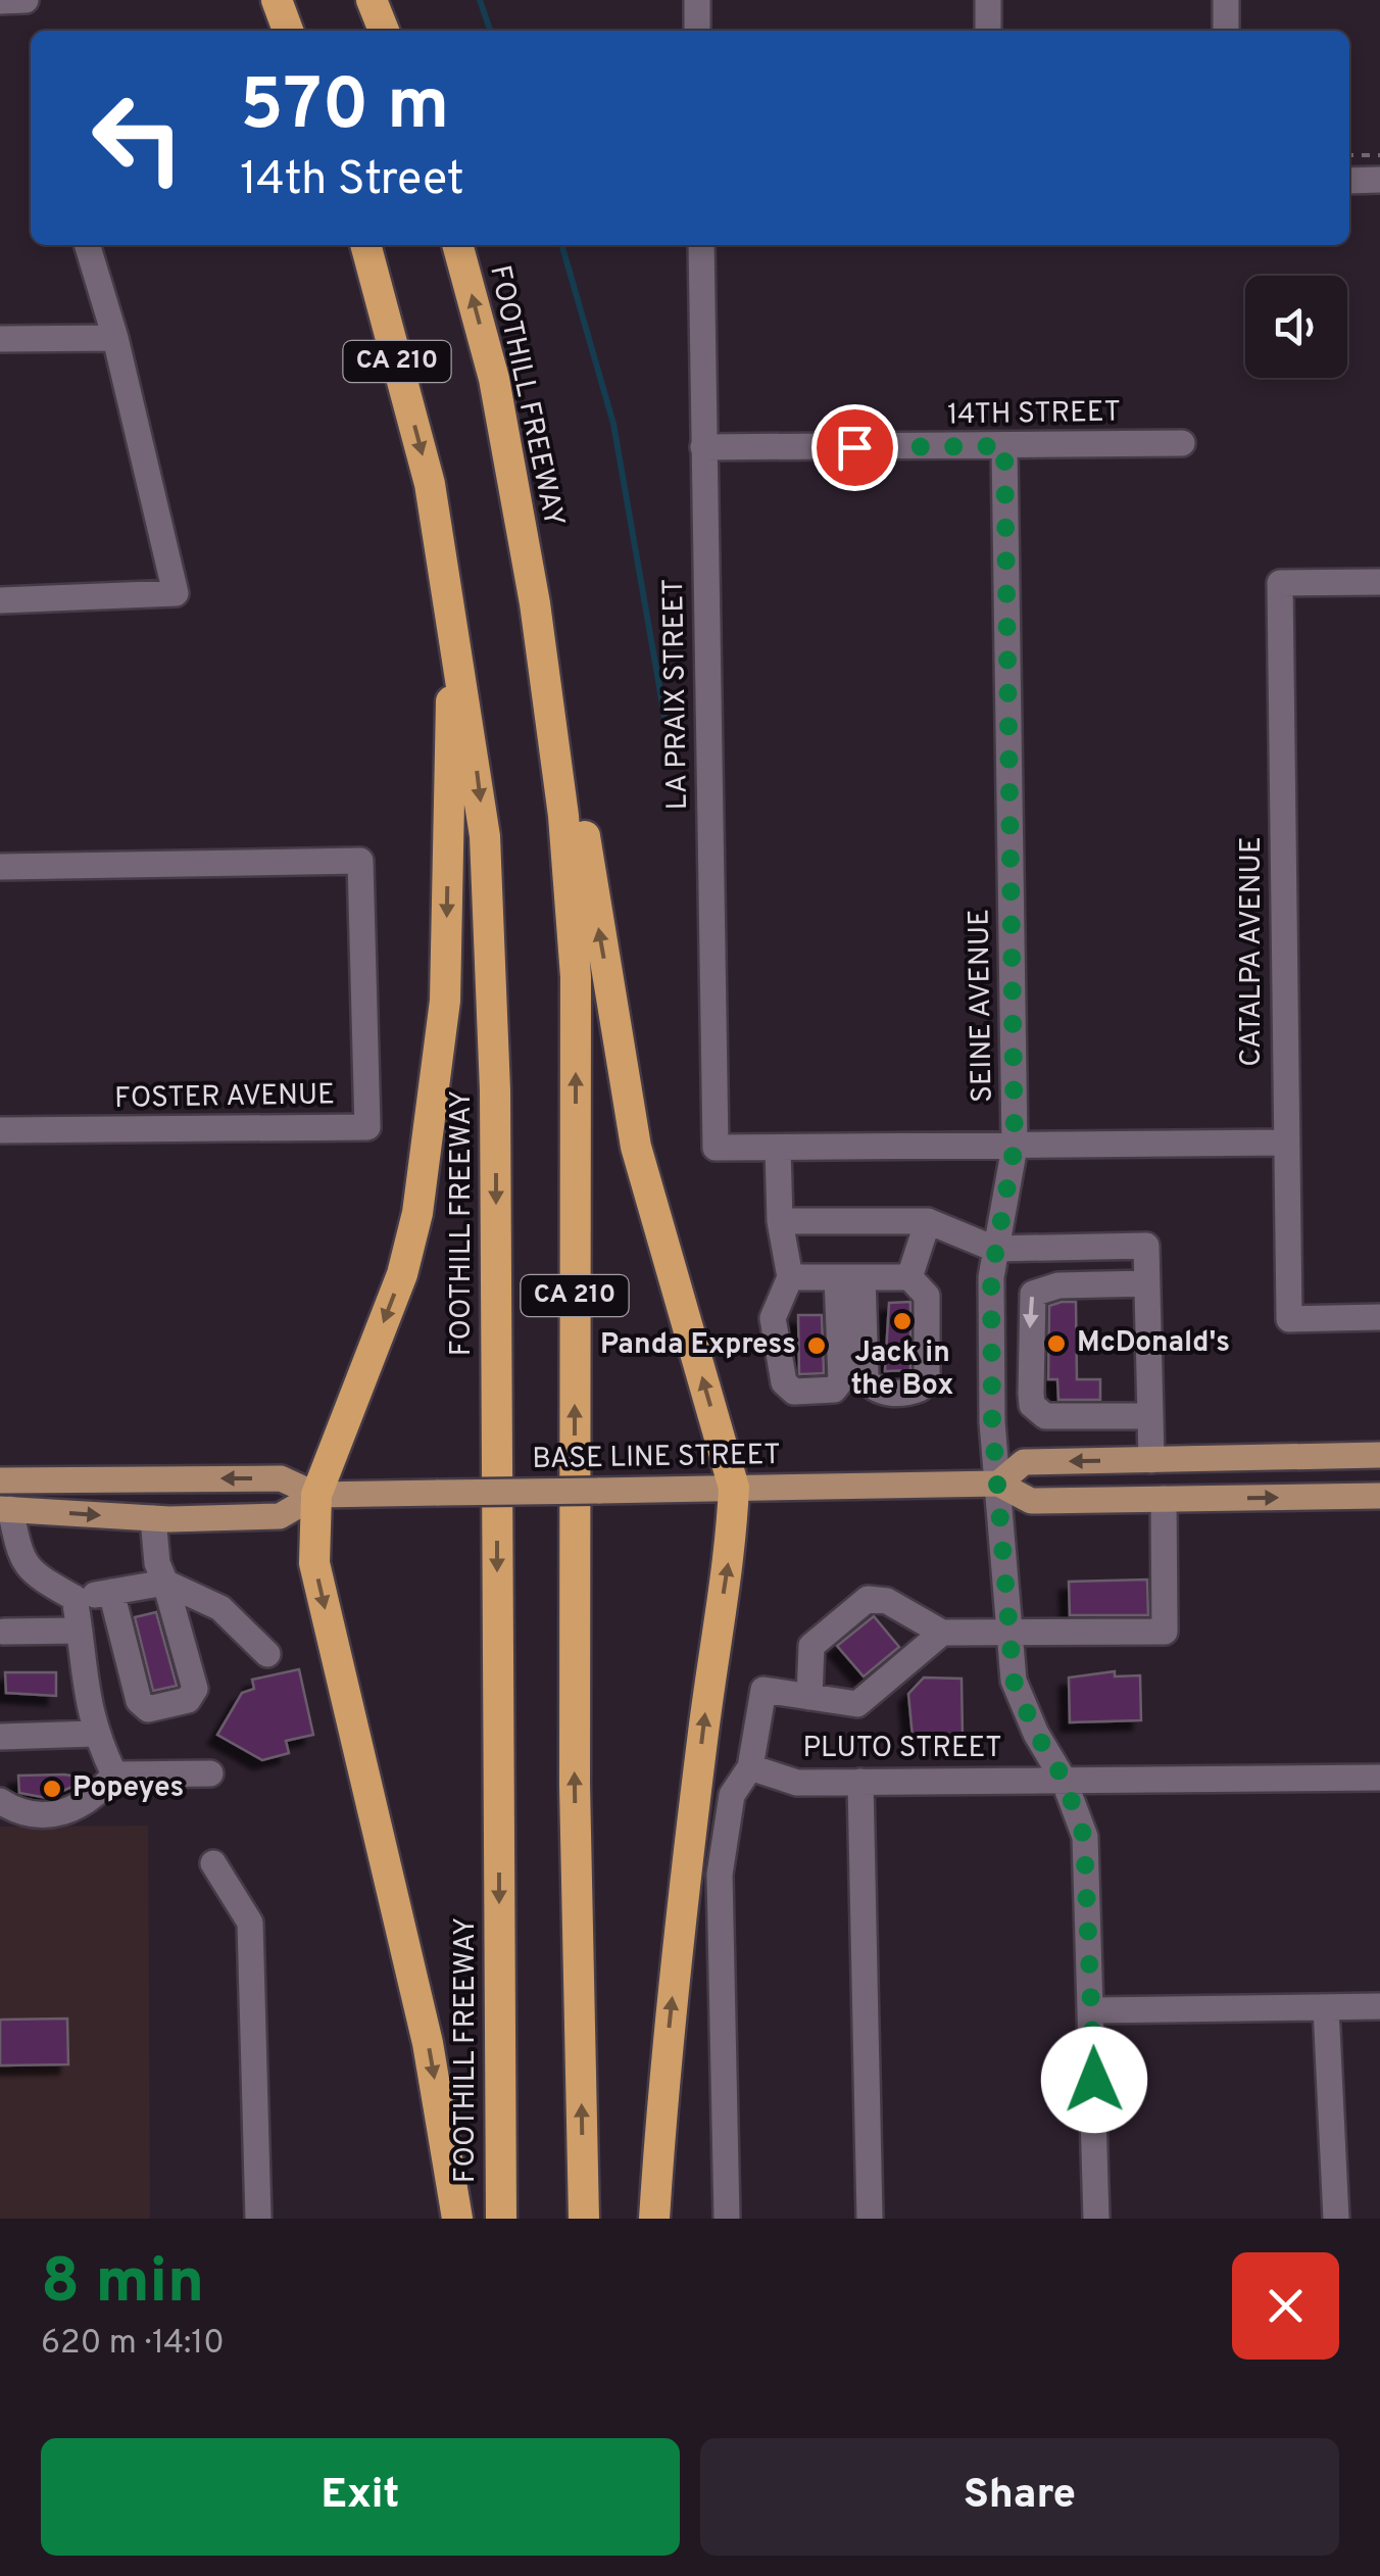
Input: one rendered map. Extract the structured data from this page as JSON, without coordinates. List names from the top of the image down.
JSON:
{
  "streets": {
    "highway": ["CA 210", "FOOTHILL FREEWAY"],
    "main road": ["BASE LINE STREET"],
    "street": [
      "14TH STREET",
      "LA PRAIX STREET",
      "CATALPA AVENUE",
      "SEINE AVENUE",
      "FOSTER AVENUE",
      "PLUTO STREET"
    ]
  },
  "crossings": [
    ["14TH STREET", "LA PRAIX STREET"],
    ["14TH STREET", "SEINE AVENUE"],
    ["SEINE AVENUE", "BASE LINE STREET"],
    ["SEINE AVENUE", "PLUTO STREET"]
  ],
  "places": [
    "Jack in the Box",
    "McDonald's",
    "Panda Express",
    "Popeyes"
  ],
  "page": {
    "turn": ["570 m", "14th Street"],
    "heading": ["8 min", "620 m · 14:10"],
    "buttons": ["Exit", "Share"]
  }
}
